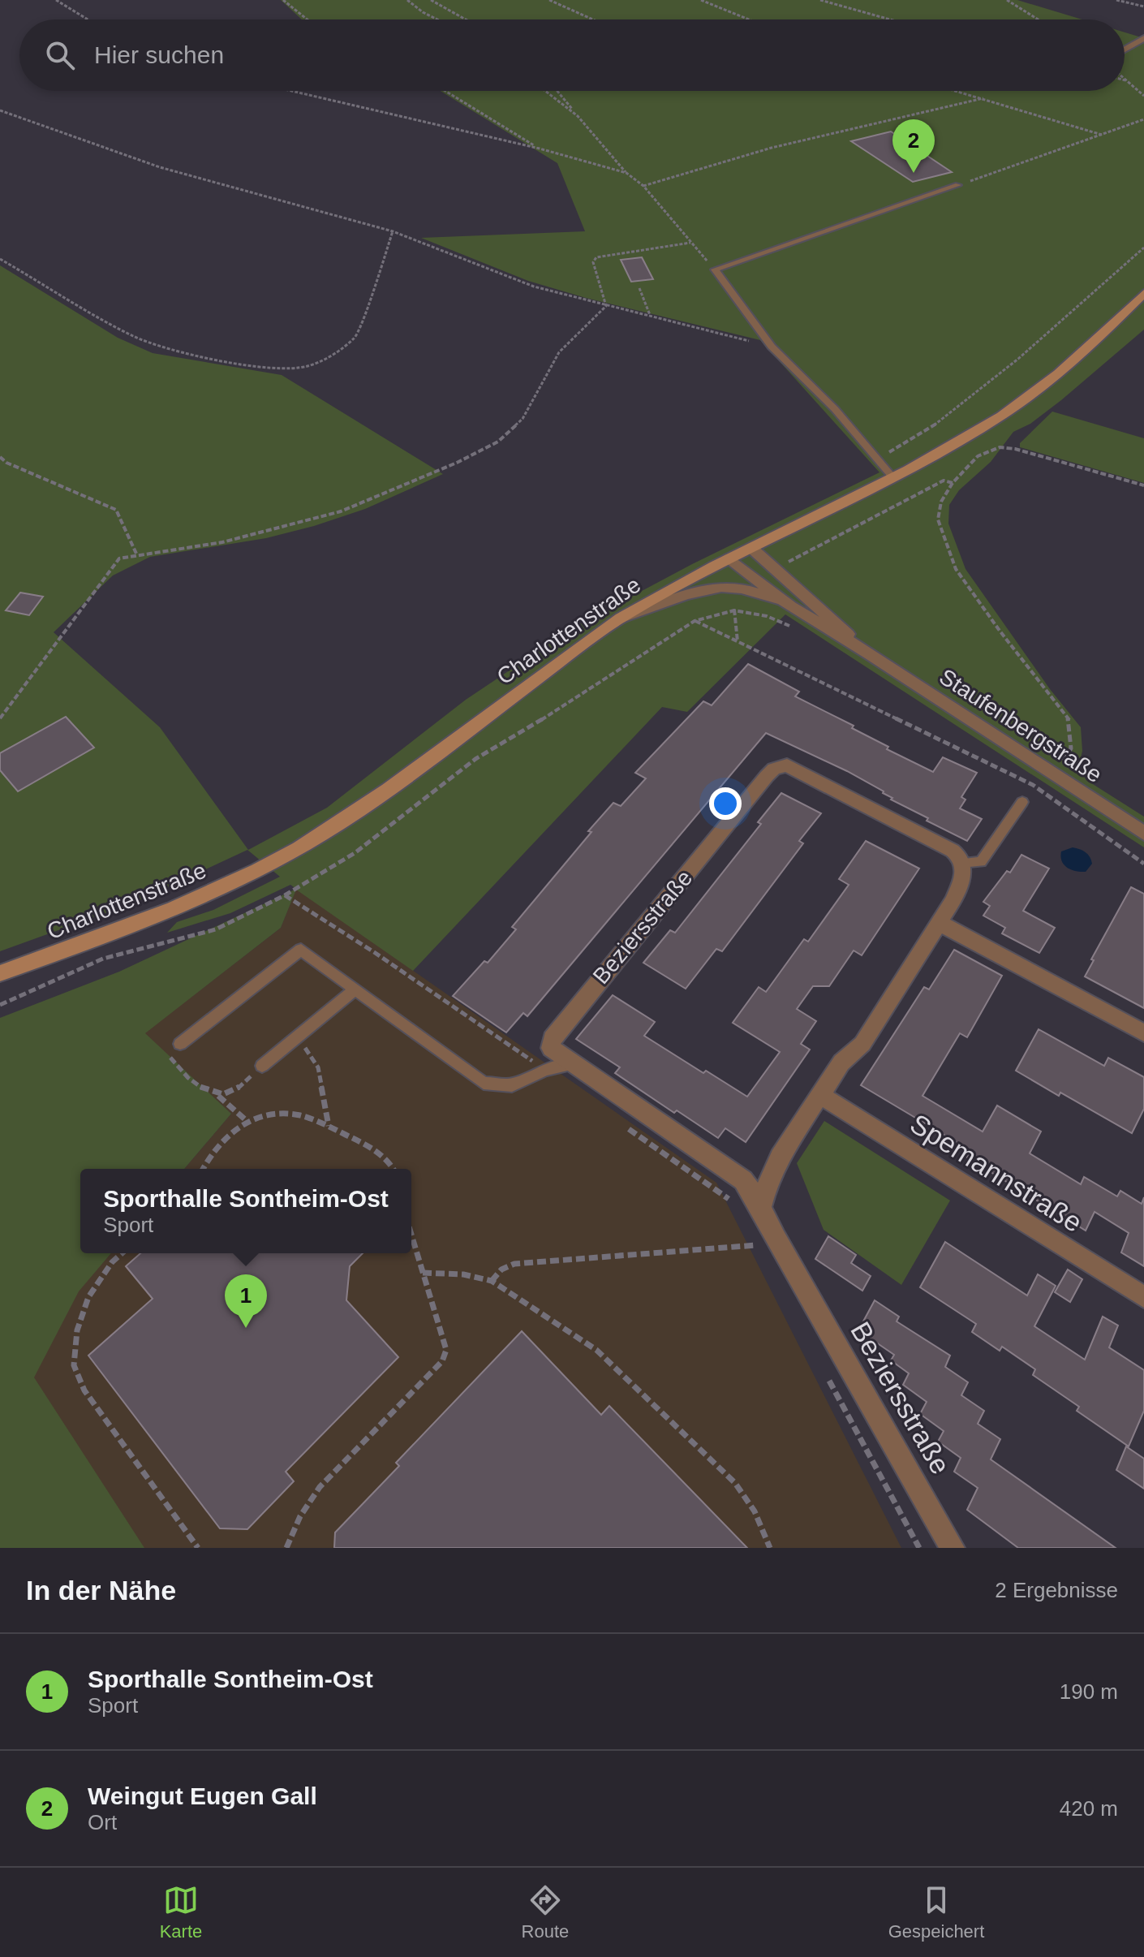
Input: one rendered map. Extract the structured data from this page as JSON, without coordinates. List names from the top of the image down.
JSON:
{
  "streets": {
    "main road": ["Charlottenstraße"],
    "street": ["Staufenbergstraße", "Beziersstraße", "Spemannstraße"]
  },
  "crossings": [
    ["Charlottenstraße", "Staufenbergstraße"]
  ],
  "page": {
    "search": "Hier suchen",
    "pins": ["2", "1"],
    "popup": ["Sporthalle Sontheim-Ost", "Sport"],
    "heading": ["In der Nähe", "2 Ergebnisse"],
    "list": [
      {
        "mark": "1",
        "name": "Sporthalle Sontheim-Ost",
        "note": "Sport",
        "value": "190 m"
      },
      {
        "mark": "2",
        "name": "Weingut Eugen Gall",
        "note": "Ort",
        "value": "420 m"
      }
    ],
    "nav": ["Karte", "Route", "Gespeichert"]
  }
}
